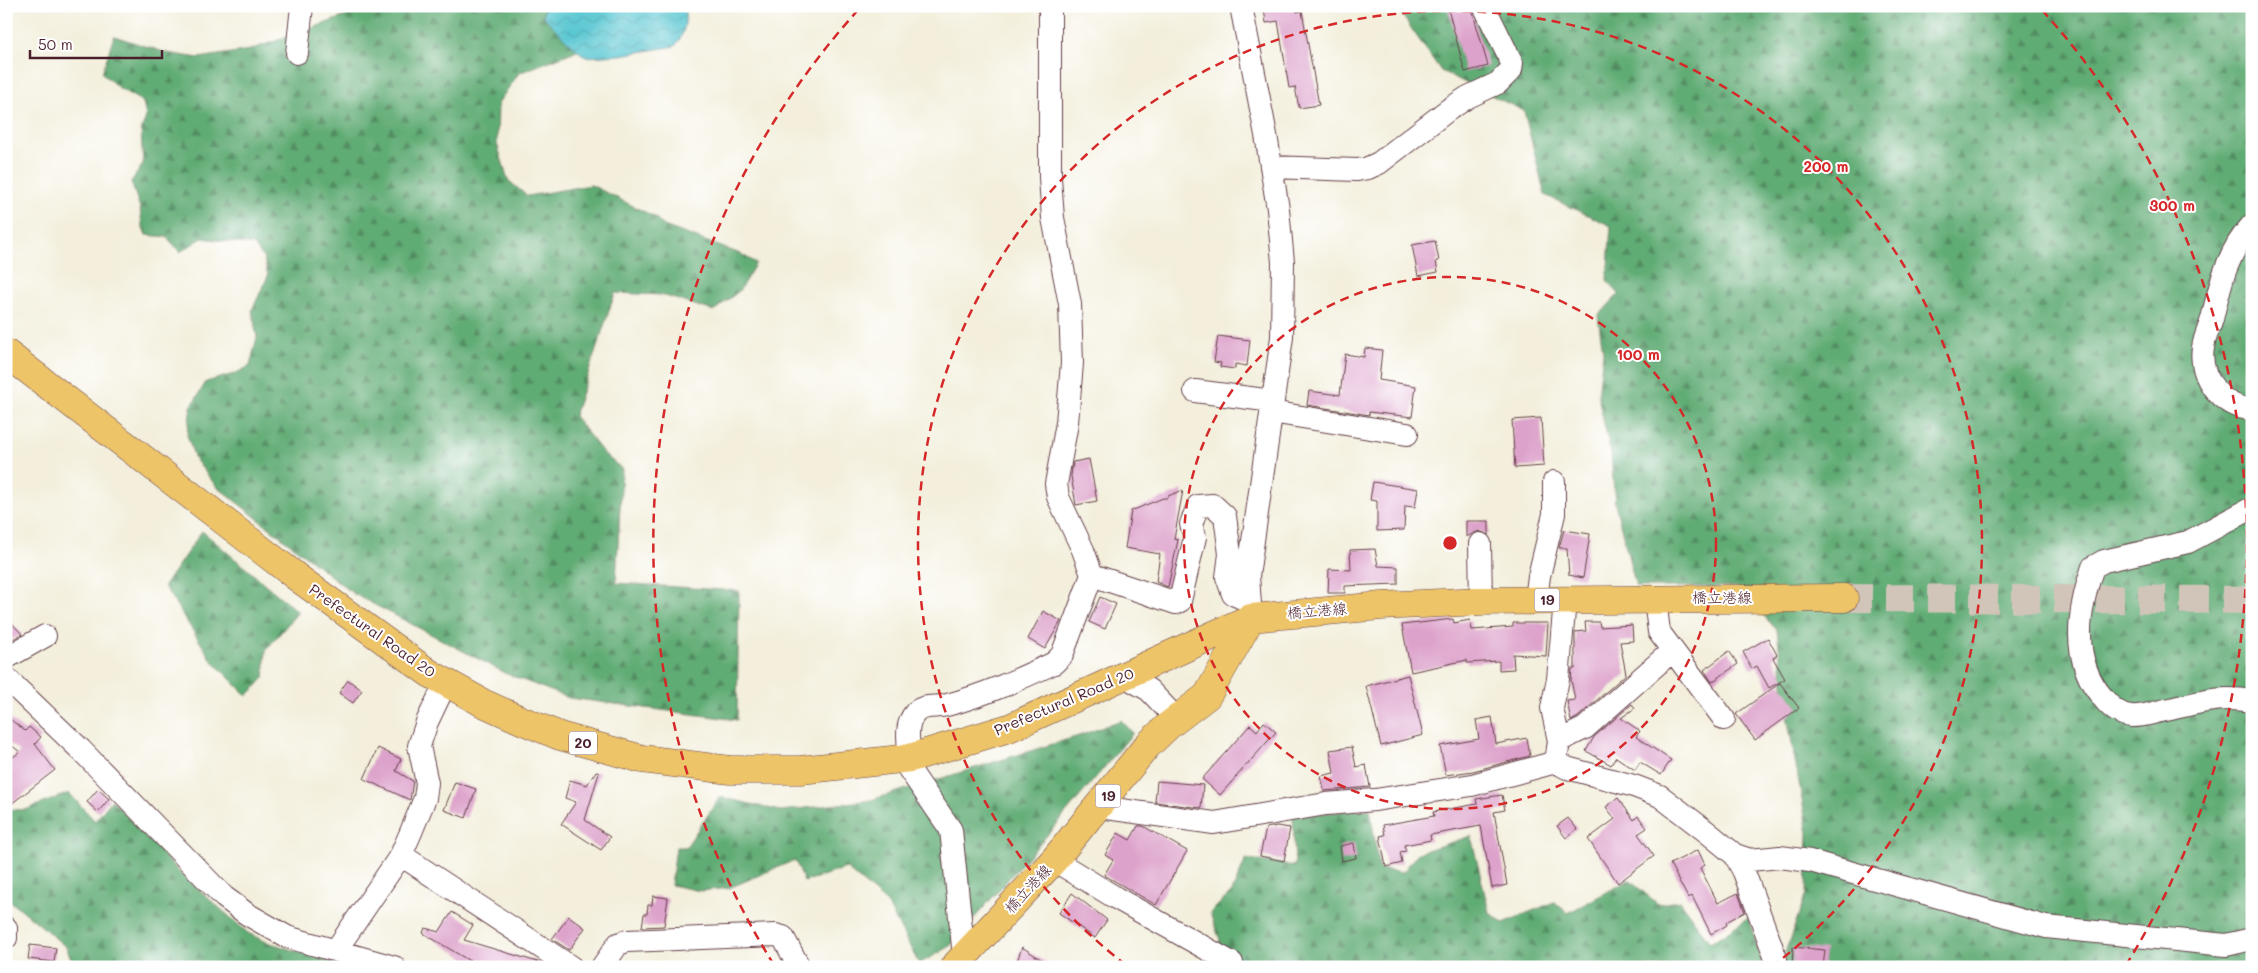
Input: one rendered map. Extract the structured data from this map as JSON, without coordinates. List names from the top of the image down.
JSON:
{
  "streets": {
    "main road": [
      "橋立港線",
      "19",
      "Prefectural Road 20",
      "20"
    ]
  },
  "crossings": [
    ["橋立港線", "Prefectural Road 20"]
  ],
  "scale_bar": "50 m",
  "rings": ["200 m", "300 m", "100 m"]
}
